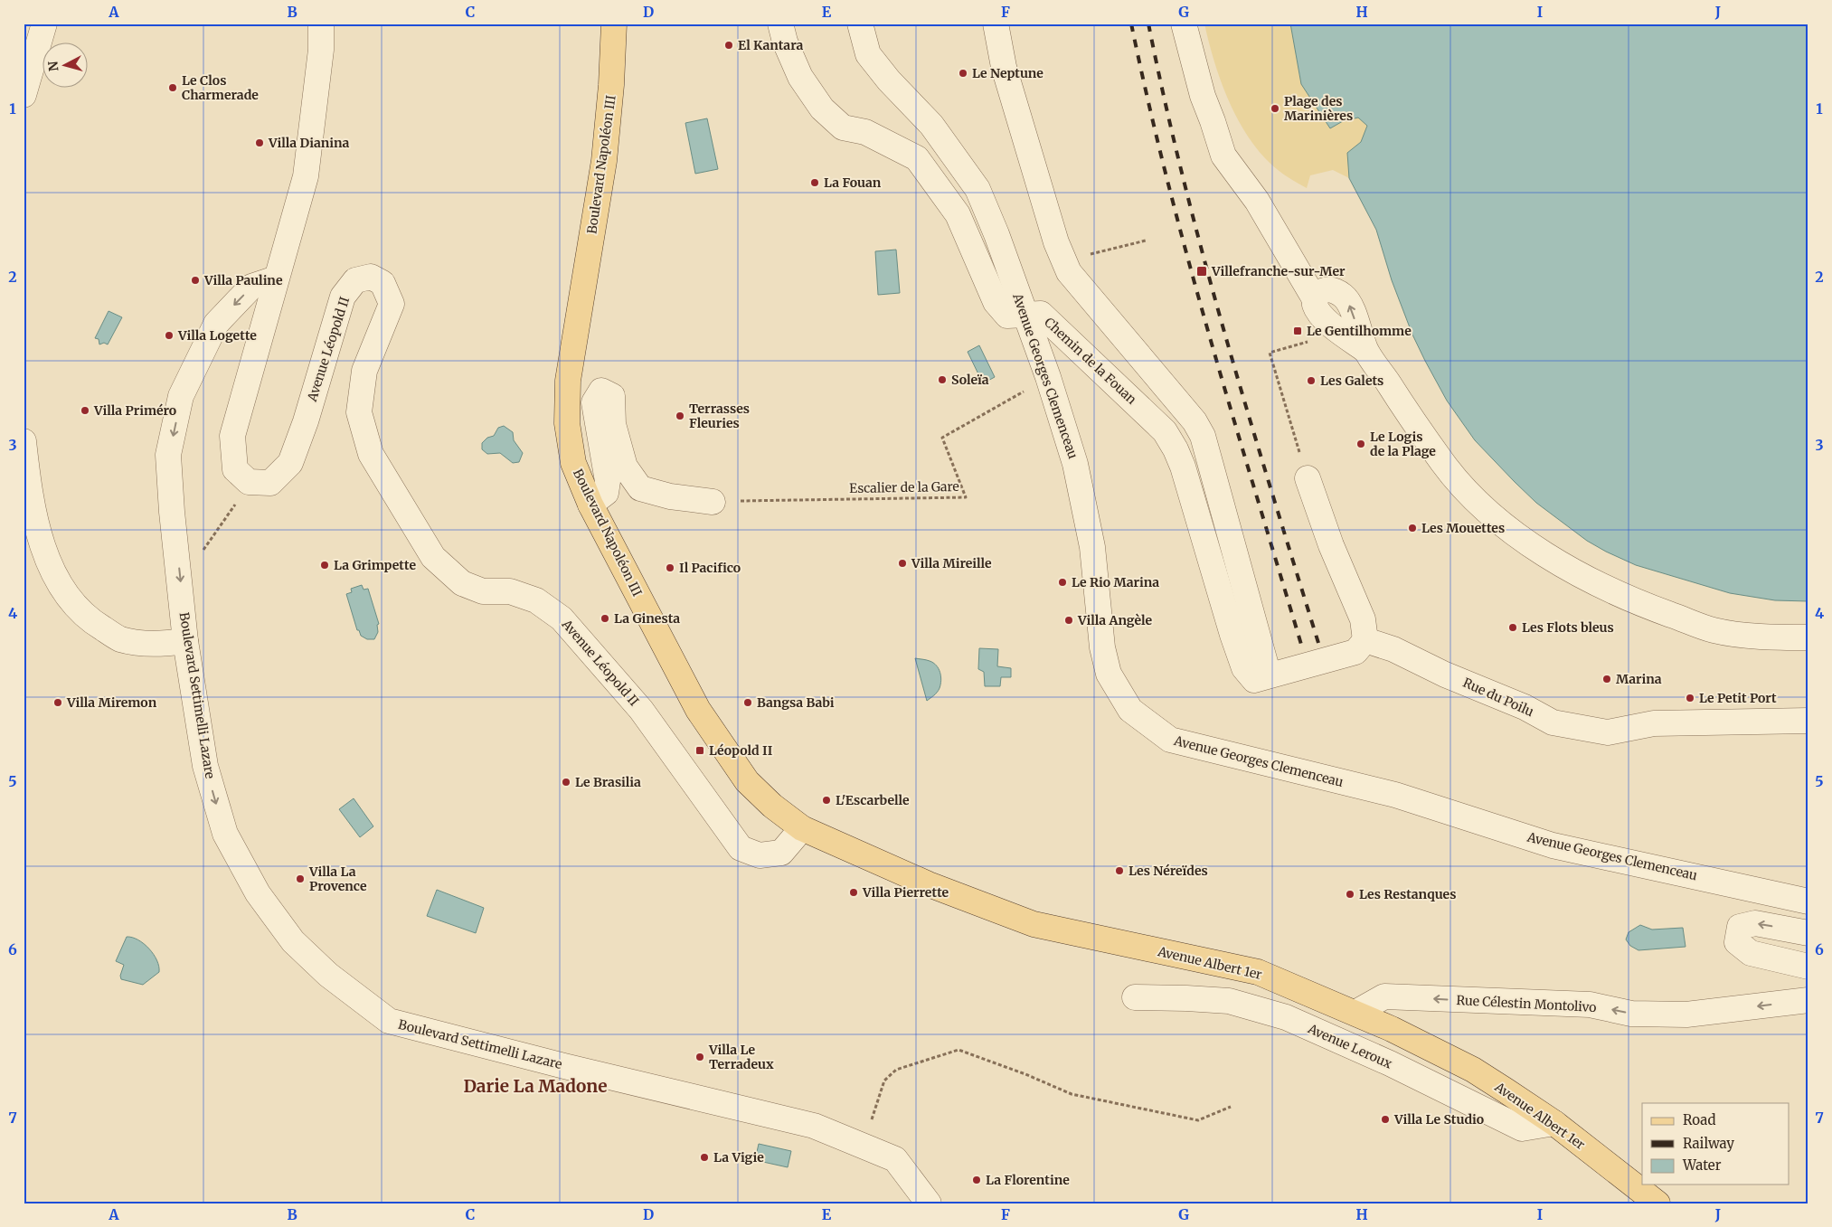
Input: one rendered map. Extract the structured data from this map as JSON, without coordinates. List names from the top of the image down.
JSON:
{
  "streets": {
    "main road": ["Boulevard Napoléon III", "Avenue Albert 1er"],
    "street": [
      "Avenue Léopold II",
      "Chemin de la Fouan",
      "Avenue Georges Clemenceau",
      "Boulevard Settimelli Lazare",
      "Rue du Poilu",
      "Rue Célestin Montolivo",
      "Avenue Leroux"
    ],
    "path": ["Escalier de la Gare"]
  },
  "crossings": [
    ["Boulevard Napoléon III", "Avenue Léopold II"],
    ["Boulevard Napoléon III", "Avenue Albert 1er"],
    ["Avenue Léopold II", "Boulevard Settimelli Lazare"],
    ["Avenue Léopold II", "Avenue Albert 1er"],
    ["Chemin de la Fouan", "Avenue Georges Clemenceau"],
    ["Chemin de la Fouan", "Rue du Poilu"],
    ["Avenue Georges Clemenceau", "Escalier de la Gare"],
    ["Avenue Albert 1er", "Rue Célestin Montolivo"],
    ["Avenue Albert 1er", "Avenue Leroux"]
  ],
  "one_way": ["Rue Célestin Montolivo"],
  "districts": ["Darie La Madone"],
  "places": {
    "other": [
      "El Kantara",
      "Le Neptune",
      "Le Clos Charmerade",
      "Plage des Marinières",
      "Villa Dianina",
      "La Fouan",
      "Villa Pauline",
      "Villa Logette",
      "Soleïa",
      "Les Galets",
      "Villa Priméro",
      "Terrasses Fleuries",
      "Le Logis de la Plage",
      "Les Mouettes",
      "Villa Mireille",
      "La Grimpette",
      "Il Pacifico",
      "Le Rio Marina",
      "La Ginesta",
      "Villa Angèle",
      "Les Flots bleus",
      "Marina",
      "Le Petit Port",
      "Villa Miremon",
      "Bangsa Babi",
      "Le Brasilia",
      "L'Escarbelle",
      "Les Néreïdes",
      "Villa La Provence",
      "Villa Pierrette",
      "Les Restanques",
      "Villa Le Terradeux",
      "Villa Le Studio",
      "La Vigie",
      "La Florentine"
    ],
    "transit": ["Villefranche-sur-Mer", "Le Gentilhomme", "Léopold II"]
  },
  "legend": ["Road", "Railway", "Water"],
  "north": "left",
  "grid": {
    "columns": [
      "A",
      "B",
      "C",
      "D",
      "E",
      "F",
      "G",
      "H",
      "I",
      "J"
    ],
    "rows": [
      "1",
      "2",
      "3",
      "4",
      "5",
      "6",
      "7"
    ]
  }
}
